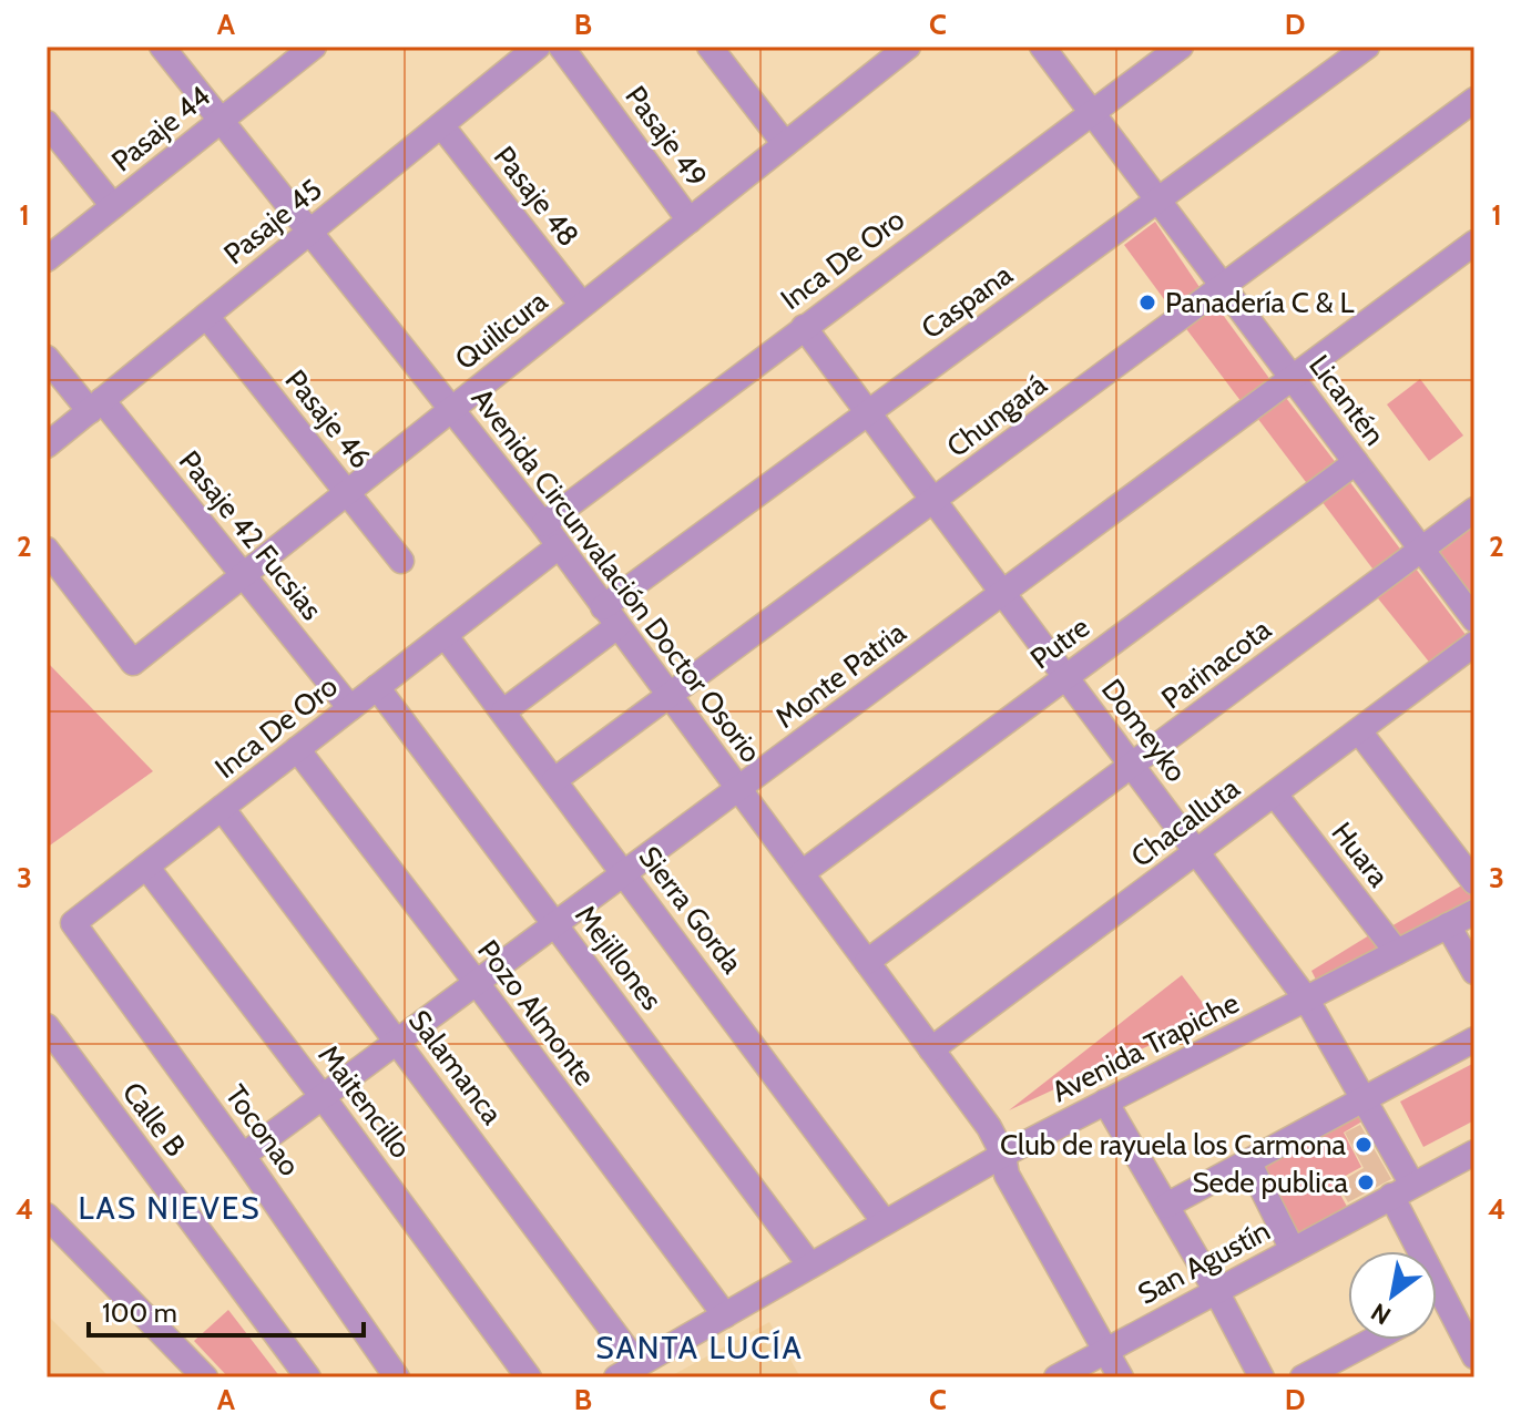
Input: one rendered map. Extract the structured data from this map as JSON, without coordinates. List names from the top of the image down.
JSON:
{
  "streets": {
    "street": [
      "Pasaje 44",
      "Pasaje 49",
      "Pasaje 48",
      "Pasaje 45",
      "Inca De Oro",
      "Caspana",
      "Quilicura",
      "Licantén",
      "Chungará",
      "Pasaje 46",
      "Pasaje 42 Fucsias",
      "Avenida Circunvalación Doctor Osorio",
      "Putre",
      "Parinacota",
      "Monte Patria",
      "Domeyko",
      "Chacalluta",
      "Huara",
      "Sierra Gorda",
      "Mejillones",
      "Pozo Almonte",
      "Avenida Trapiche",
      "Salamanca",
      "Maitencillo",
      "Calle B",
      "Toconao",
      "San Agustín"
    ]
  },
  "crossings": [
    ["Pasaje 44", "Avenida Circunvalación Doctor Osorio"],
    ["Pasaje 49", "Quilicura"],
    ["Pasaje 48", "Pasaje 45"],
    ["Pasaje 48", "Quilicura"],
    ["Pasaje 45", "Pasaje 46"],
    ["Pasaje 45", "Pasaje 42 Fucsias"],
    ["Pasaje 45", "Avenida Circunvalación Doctor Osorio"],
    ["Inca De Oro", "Licantén"],
    ["Inca De Oro", "Pasaje 42 Fucsias"],
    ["Inca De Oro", "Avenida Circunvalación Doctor Osorio"],
    ["Inca De Oro", "Domeyko"],
    ["Inca De Oro", "Sierra Gorda"],
    ["Inca De Oro", "Mejillones"],
    ["Inca De Oro", "Pozo Almonte"],
    ["Inca De Oro", "Salamanca"],
    ["Inca De Oro", "Maitencillo"],
    ["Inca De Oro", "Toconao"],
    ["Caspana", "Licantén"],
    ["Caspana", "Avenida Circunvalación Doctor Osorio"],
    ["Caspana", "Domeyko"],
    ["Caspana", "Sierra Gorda"],
    ["Quilicura", "Pasaje 46"],
    ["Quilicura", "Pasaje 42 Fucsias"],
    ["Quilicura", "Avenida Circunvalación Doctor Osorio"],
    ["Licantén", "Chungará"],
    ["Licantén", "Putre"],
    ["Licantén", "Parinacota"],
    ["Licantén", "Monte Patria"],
    ["Chungará", "Avenida Circunvalación Doctor Osorio"],
    ["Chungará", "Domeyko"],
    ["Chungará", "Sierra Gorda"],
    ["Avenida Circunvalación Doctor Osorio", "Putre"],
    ["Avenida Circunvalación Doctor Osorio", "Parinacota"],
    ["Avenida Circunvalación Doctor Osorio", "Monte Patria"],
    ["Avenida Circunvalación Doctor Osorio", "Chacalluta"],
    ["Avenida Circunvalación Doctor Osorio", "Avenida Trapiche"],
    ["Avenida Circunvalación Doctor Osorio", "San Agustín"],
    ["Putre", "Domeyko"],
    ["Parinacota", "Domeyko"],
    ["Monte Patria", "Domeyko"],
    ["Monte Patria", "Sierra Gorda"],
    ["Monte Patria", "Mejillones"],
    ["Monte Patria", "Pozo Almonte"],
    ["Monte Patria", "Salamanca"],
    ["Monte Patria", "Maitencillo"],
    ["Monte Patria", "Toconao"],
    ["Domeyko", "Chacalluta"],
    ["Domeyko", "Avenida Trapiche"],
    ["Domeyko", "San Agustín"],
    ["Chacalluta", "Huara"],
    ["Huara", "Avenida Trapiche"],
    ["Sierra Gorda", "Avenida Trapiche"],
    ["Mejillones", "Avenida Trapiche"],
    ["Pozo Almonte", "Avenida Trapiche"],
    ["Avenida Trapiche", "Salamanca"]
  ],
  "districts": ["LAS NIEVES", "SANTA LUCÍA"],
  "places": ["Panadería C & L", "Club de rayuela los Carmona", "Sede publica"],
  "scale_bar": "100 m",
  "north": "bottom left",
  "grid": {
    "columns": [
      "A",
      "B",
      "C",
      "D"
    ],
    "rows": [
      "1",
      "2",
      "3",
      "4"
    ]
  }
}
